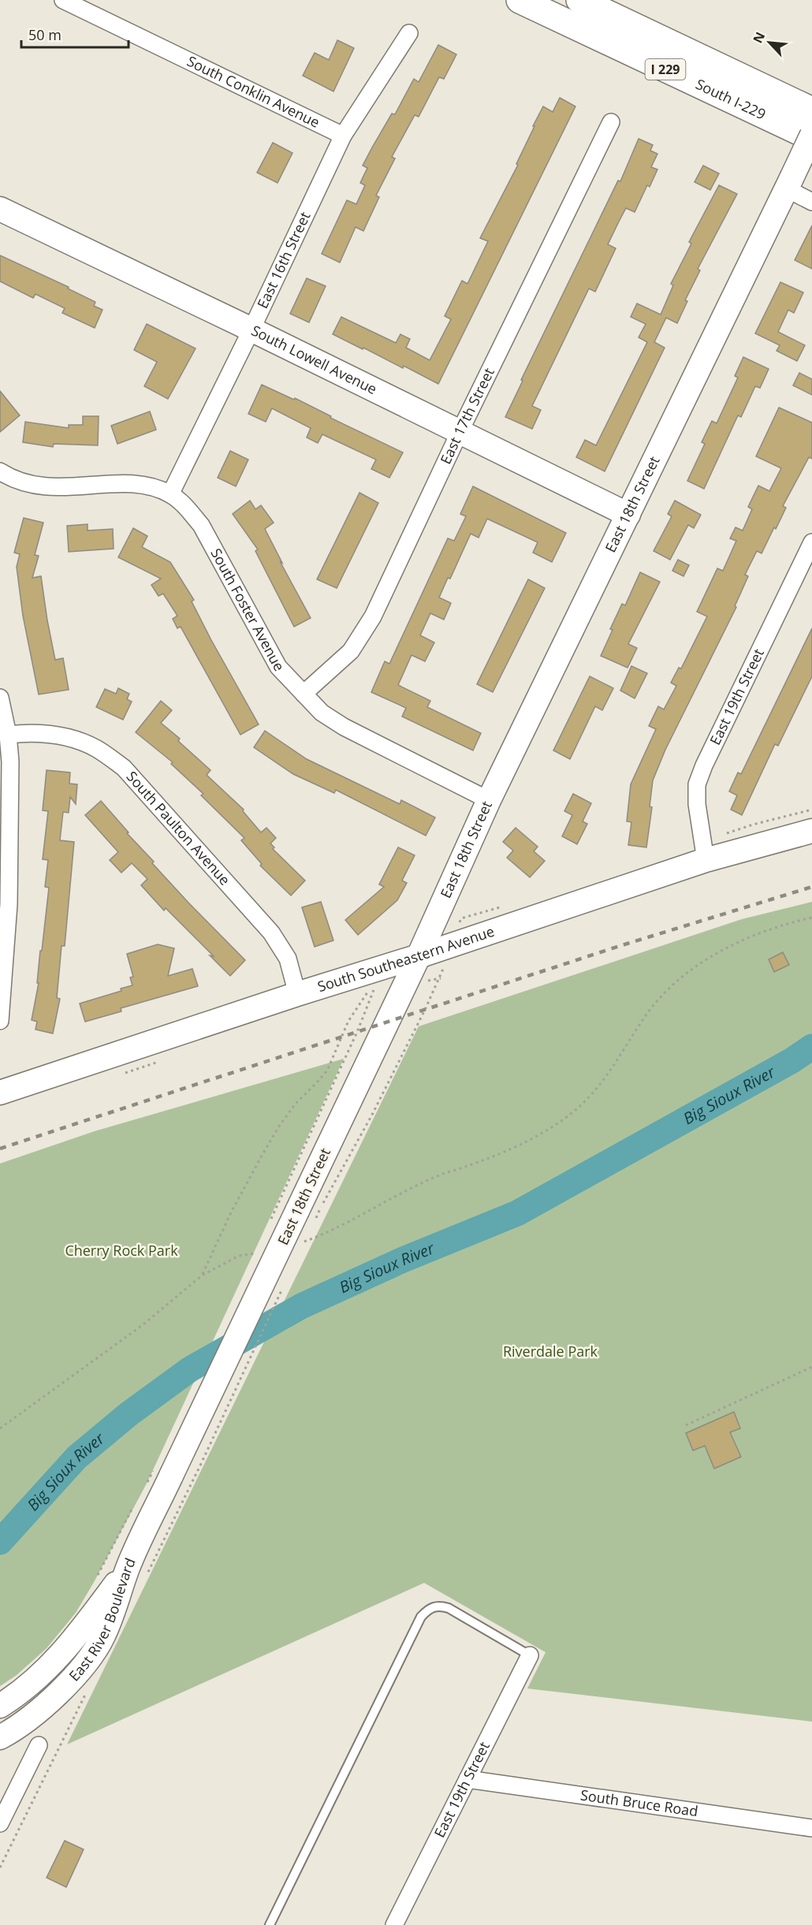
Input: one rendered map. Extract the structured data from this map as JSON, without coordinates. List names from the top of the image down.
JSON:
{
  "streets": {
    "highway": ["I 229", "South I-229"],
    "street": [
      "South Conklin Avenue",
      "East 16th Street",
      "South Lowell Avenue",
      "East 17th Street",
      "East 18th Street",
      "South Foster Avenue",
      "East 19th Street",
      "South Paulton Avenue",
      "South Southeastern Avenue",
      "East River Boulevard",
      "South Bruce Road"
    ]
  },
  "crossings": [
    ["South Conklin Avenue", "East 16th Street"],
    ["East 16th Street", "South Lowell Avenue"],
    ["East 16th Street", "South Foster Avenue"],
    ["South Lowell Avenue", "East 17th Street"],
    ["South Lowell Avenue", "East 18th Street"],
    ["East 17th Street", "South Foster Avenue"],
    ["East 18th Street", "South Foster Avenue"],
    ["East 18th Street", "South Southeastern Avenue"],
    ["East 18th Street", "East River Boulevard"],
    ["East 19th Street", "South Southeastern Avenue"],
    ["East 19th Street", "South Bruce Road"],
    ["South Paulton Avenue", "South Southeastern Avenue"]
  ],
  "water": ["Big Sioux River"],
  "parks": ["Cherry Rock Park", "Riverdale Park"],
  "scale_bar": "50 m",
  "north": "top left"
}
